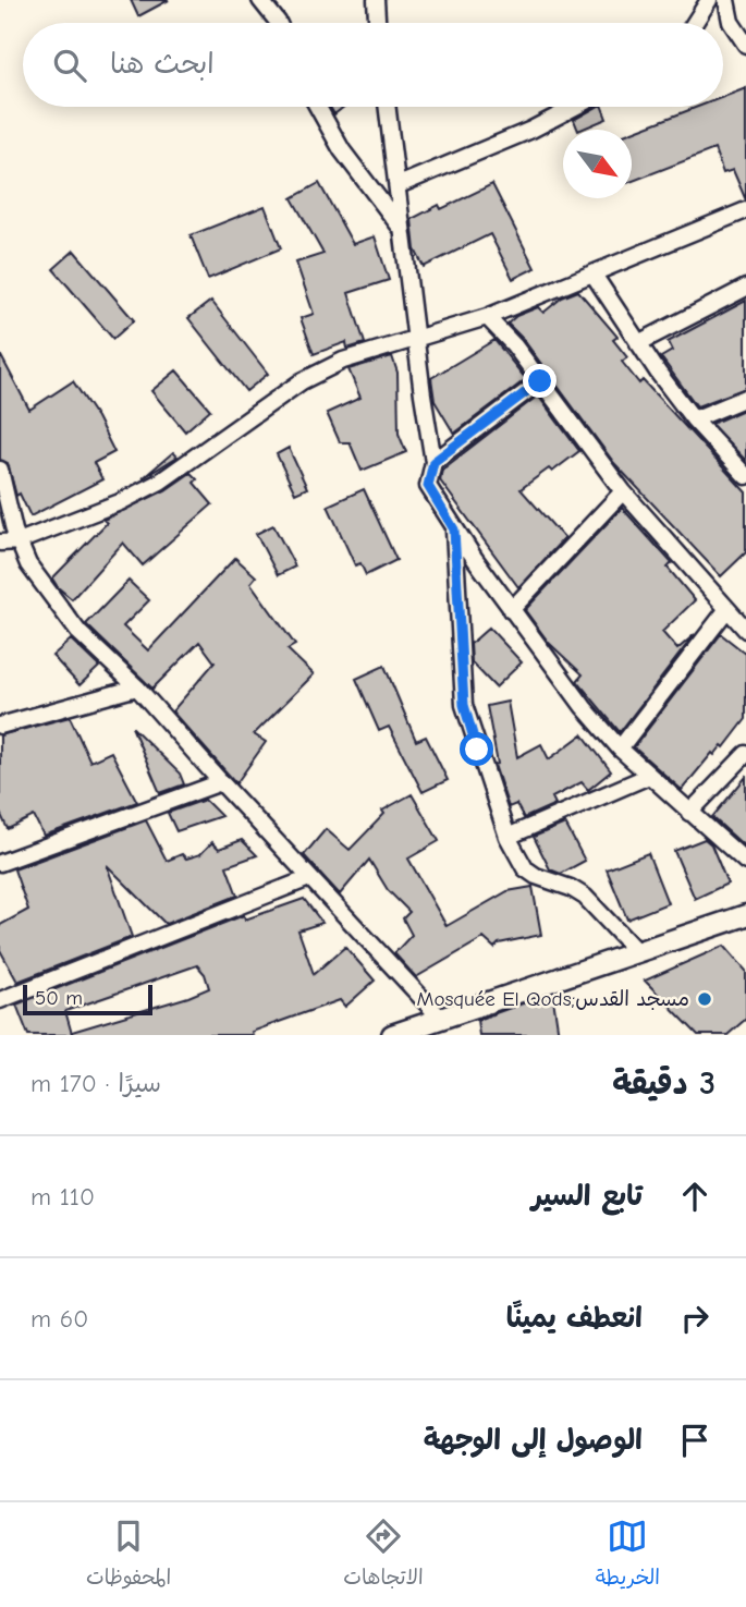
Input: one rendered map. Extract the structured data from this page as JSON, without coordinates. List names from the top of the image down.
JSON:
{
  "places": ["Mosquée El Qods;مسجد القدس"],
  "scale_bar": "50 m",
  "north": "bottom right",
  "page": {
    "search": "ابحث هنا",
    "scale": "50 m",
    "heading": ["3 دقيقة", "سيرًا · 170 m"],
    "list": [
      ["تابع السير", "110 m"],
      ["انعطف يمينًا", "60 m"],
      "الوصول إلى الوجهة"
    ],
    "nav": ["الخريطة", "الاتجاهات", "المحفوظات"]
  }
}
